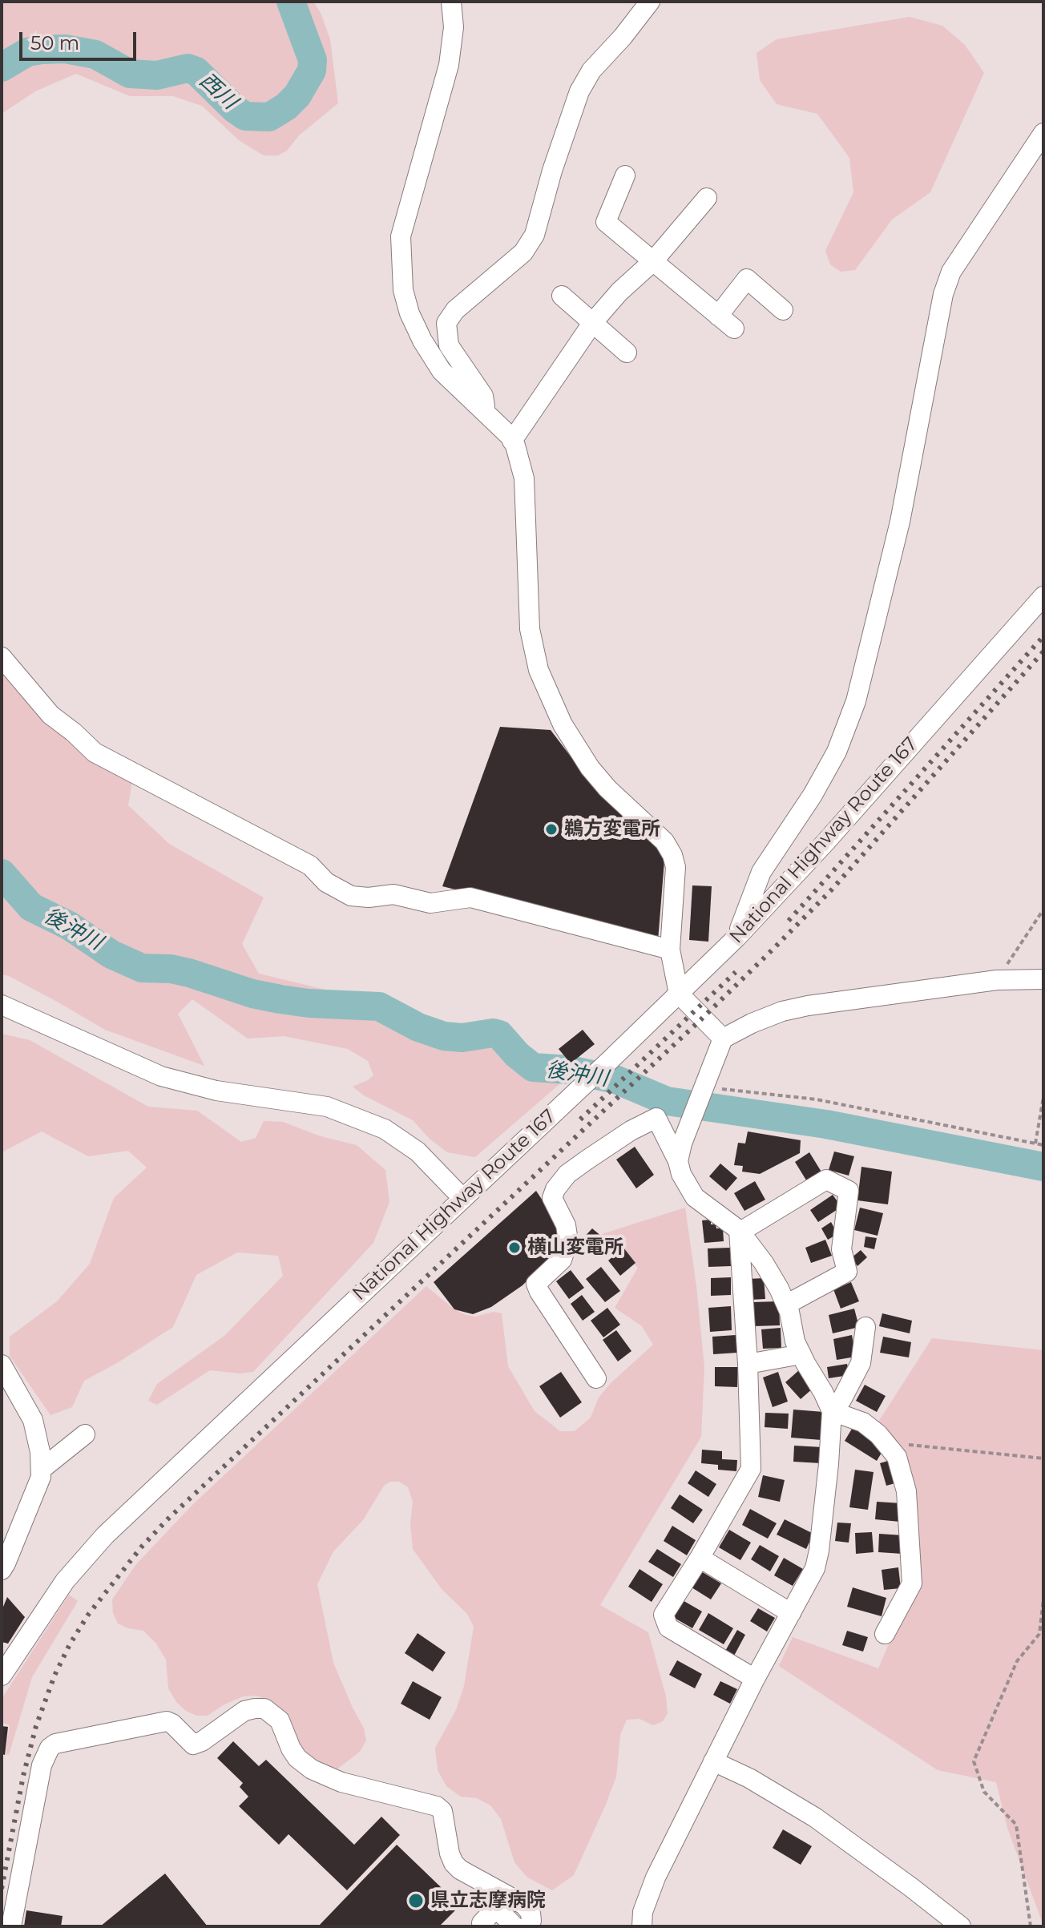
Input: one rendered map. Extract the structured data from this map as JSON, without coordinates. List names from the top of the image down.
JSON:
{
  "streets": {
    "street": ["National Highway Route 167"]
  },
  "water": ["西川", "後沖川"],
  "places": ["鵜方変電所", "横山変電所", "県立志摩病院"],
  "scale_bar": "50 m"
}
